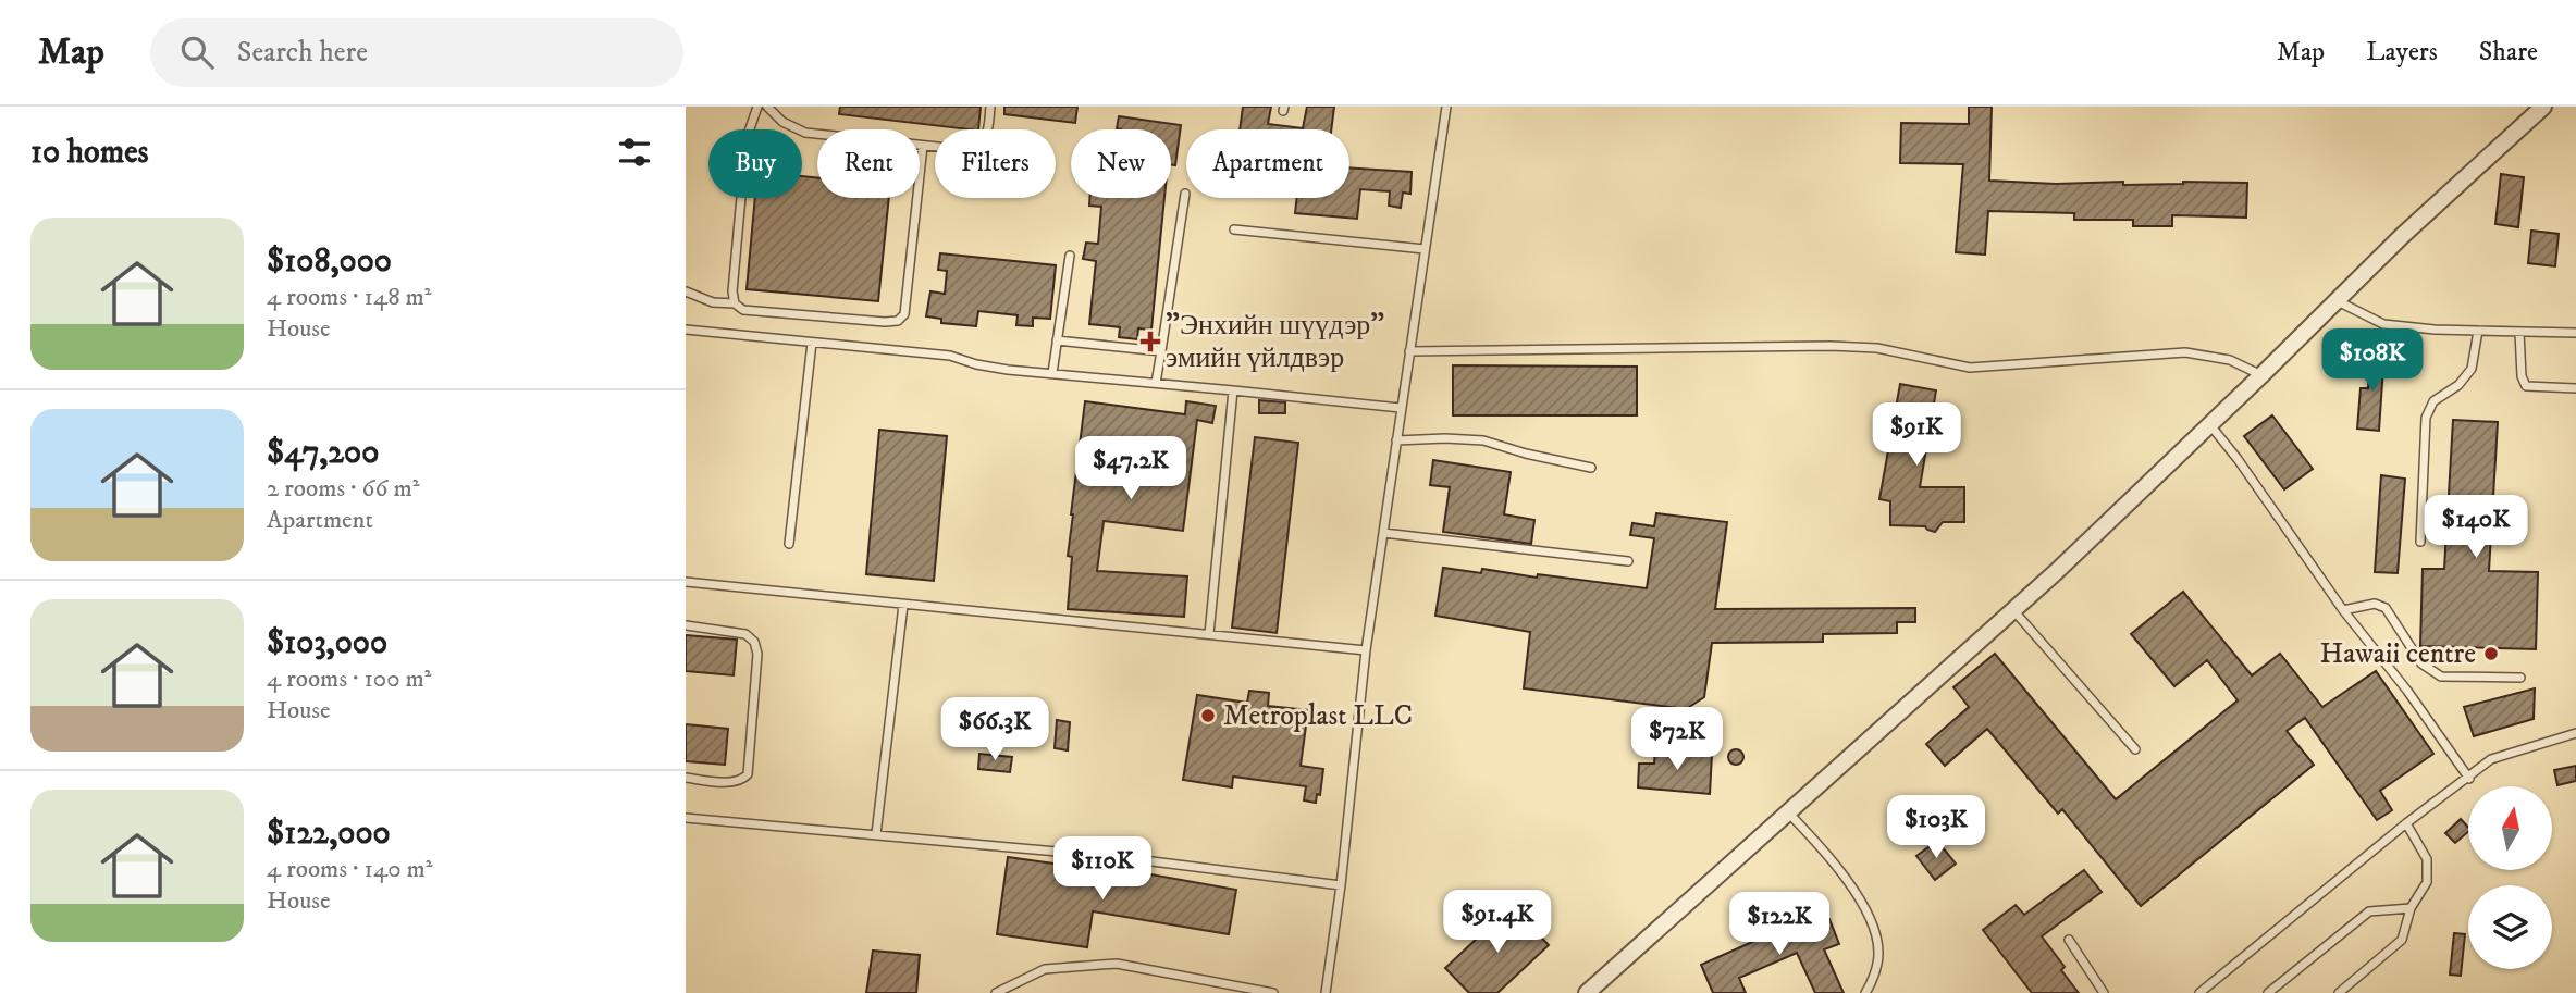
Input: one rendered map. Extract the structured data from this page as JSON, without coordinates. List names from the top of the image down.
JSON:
{
  "places": {
    "health": ["\"Энхийн шүүдэр\" эмийн үйлдвэр"],
    "other": ["Hawaii centre", "Metroplast LLC"]
  },
  "north": "top",
  "page": {
    "header": "Map",
    "search": "Search here",
    "nav": ["Map", "Layers", "Share"],
    "heading": "10 homes",
    "chip": [
      "Buy",
      "Rent",
      "Filters",
      "New",
      "Apartment"
    ],
    "list": [
      {
        "name": "$108,000",
        "note": "4 rooms · 148 m² · House"
      },
      {
        "name": "$47,200",
        "note": "2 rooms · 66 m² · Apartment"
      },
      {
        "name": "$103,000",
        "note": "4 rooms · 100 m² · House"
      },
      {
        "name": "$122,000",
        "note": "4 rooms · 140 m² · House"
      }
    ],
    "price": [
      "$108K",
      "$91K",
      "$47.2K",
      "$140K",
      "$66.3K",
      "$72K",
      "$103K",
      "$110K",
      "$91.4K",
      "$122K"
    ]
  }
}
